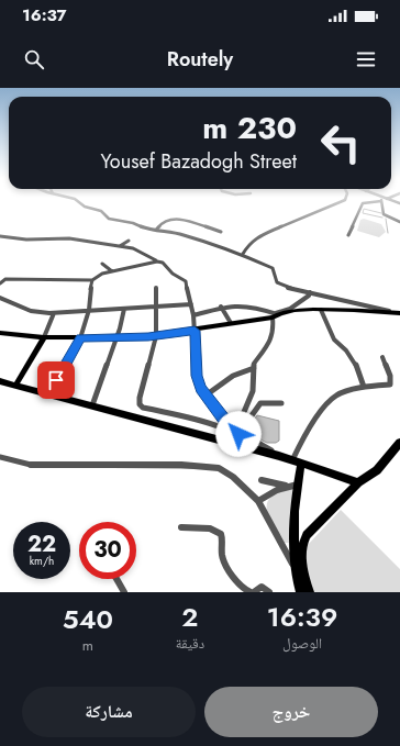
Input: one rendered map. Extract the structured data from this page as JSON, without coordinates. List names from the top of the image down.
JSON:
{
  "page": {
    "status": "16:37",
    "header": "Routely",
    "turn": ["230 m", "Yousef Bazadogh Street"],
    "speed": "22 km/h",
    "limit": "30",
    "eta": [
      "16:39",
      "الوصول",
      "2",
      "دقيقة",
      "540",
      "m"
    ],
    "buttons": ["خروج", "مشاركة"]
  }
}
